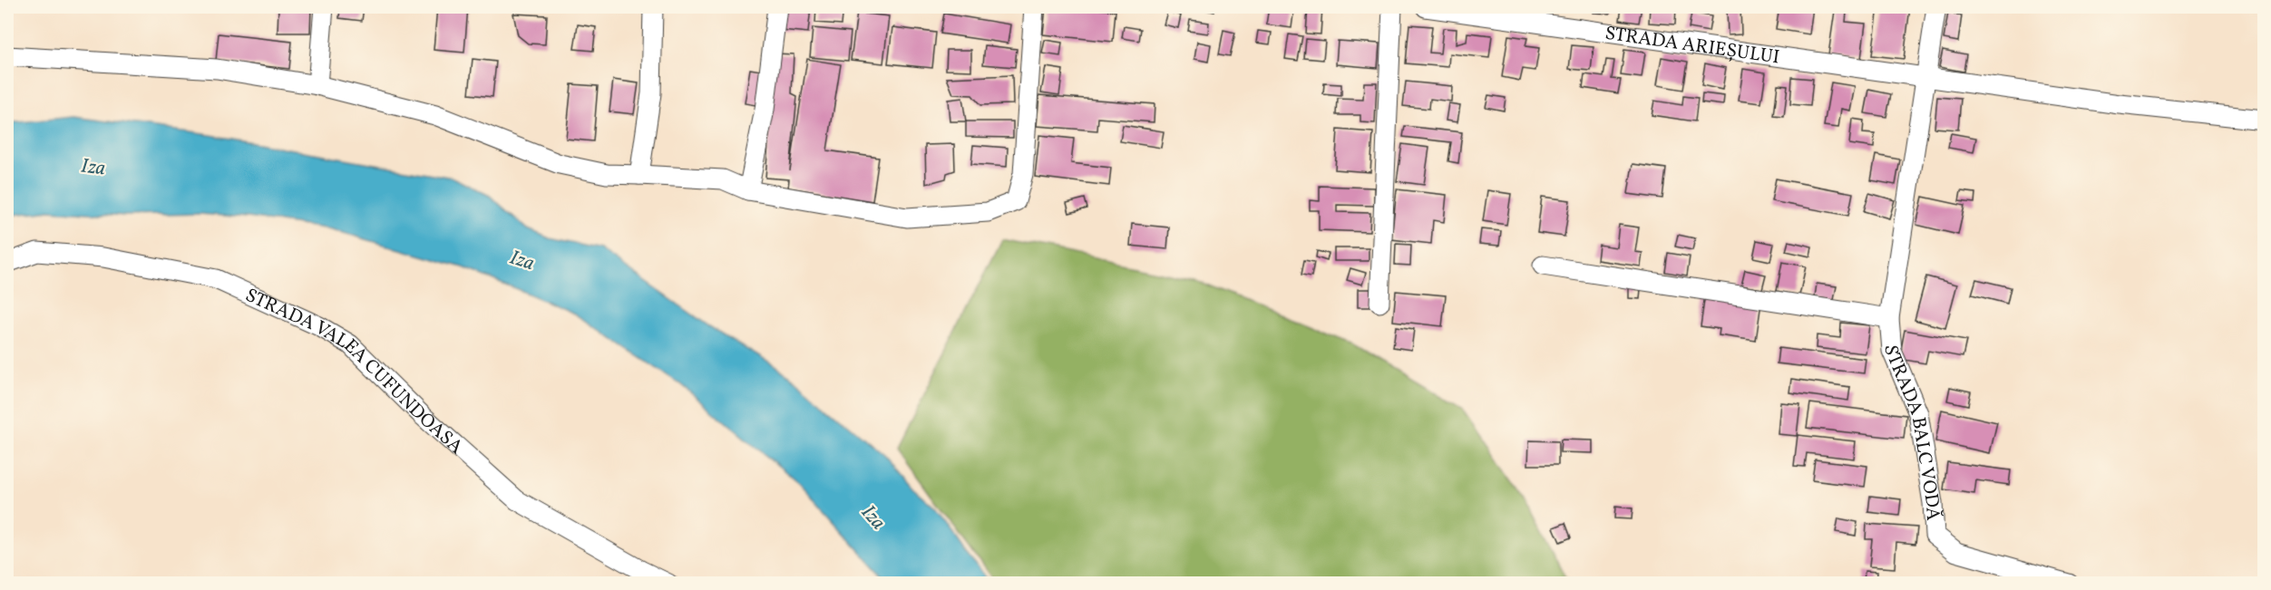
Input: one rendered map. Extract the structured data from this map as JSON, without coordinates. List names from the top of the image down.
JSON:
{
  "streets": {
    "street": ["STRADA ARIEȘULUI", "STRADA VALEA CUFUNDOASA", "STRADA BALC VODĂ"]
  },
  "crossings": [
    ["STRADA ARIEȘULUI", "STRADA BALC VODĂ"]
  ],
  "water": ["Iza"]
}
